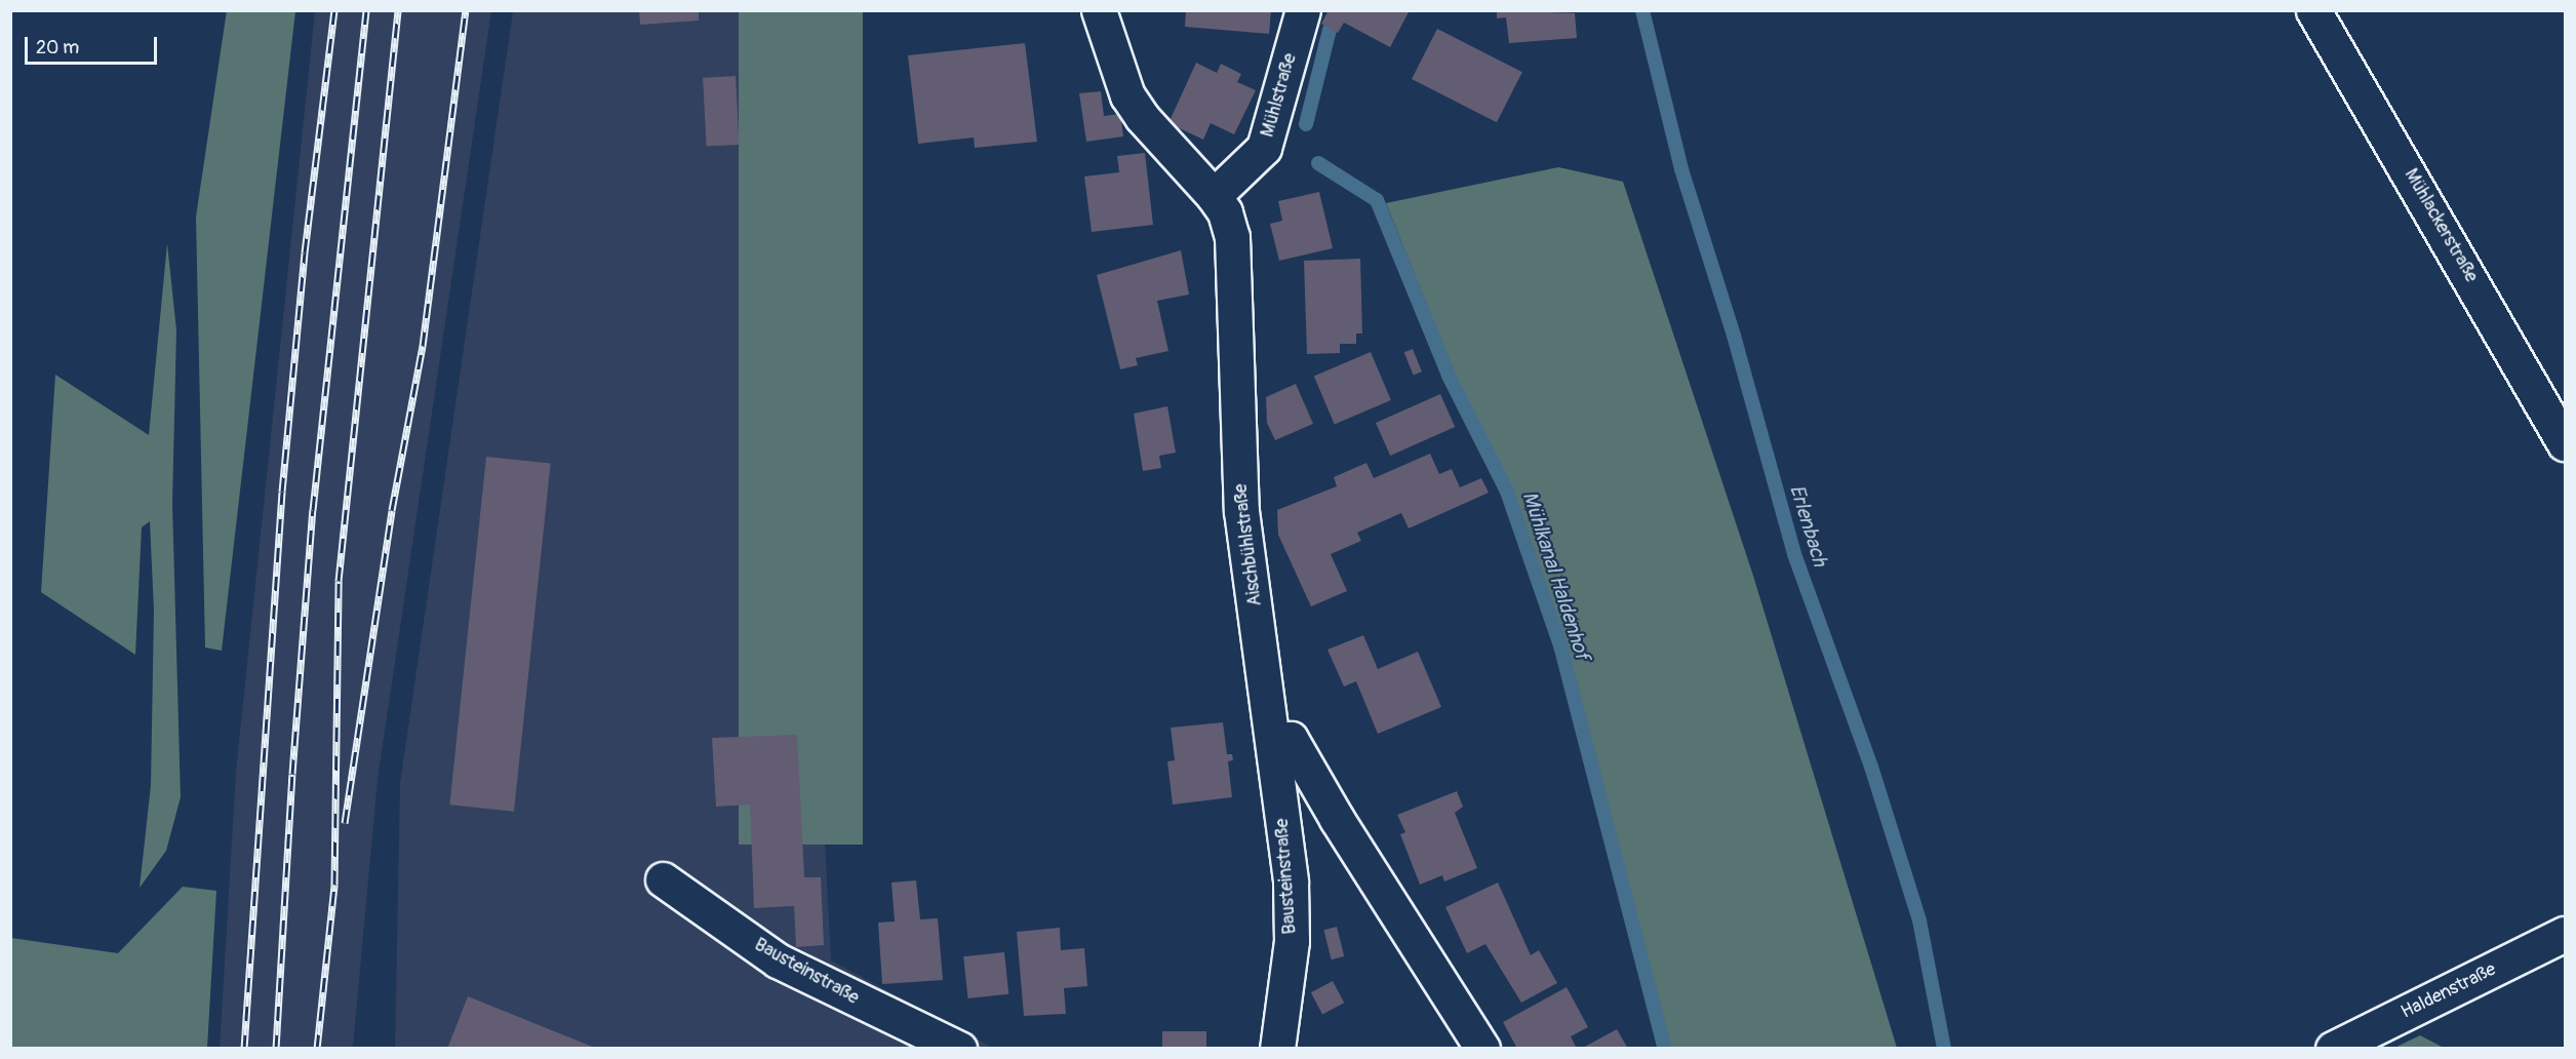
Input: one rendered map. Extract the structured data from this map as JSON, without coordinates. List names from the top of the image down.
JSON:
{
  "streets": {
    "street": [
      "Mühlstraße",
      "Mühlackerstraße",
      "Aischbühlstraße",
      "Bausteinstraße",
      "Haldenstraße"
    ]
  },
  "crossings": [
    ["Mühlstraße", "Aischbühlstraße"],
    ["Aischbühlstraße", "Bausteinstraße"]
  ],
  "water": ["Erlenbach", "Mühlkanal Haldenhof"],
  "scale_bar": "20 m"
}
